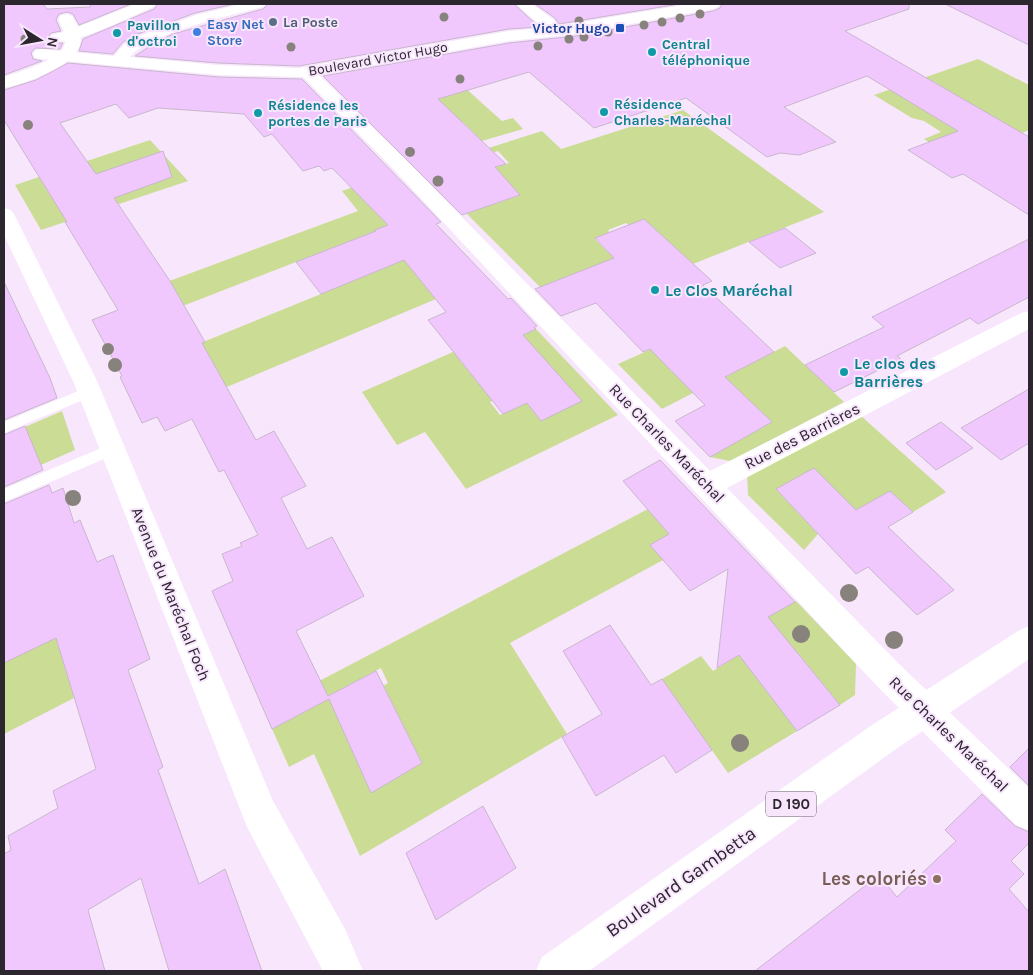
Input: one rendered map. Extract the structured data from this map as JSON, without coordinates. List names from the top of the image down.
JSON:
{
  "streets": {
    "street": [
      "Boulevard Victor Hugo",
      "Rue des Barrières",
      "Rue Charles Maréchal",
      "Avenue du Maréchal Foch",
      "D 190",
      "Boulevard Gambetta"
    ]
  },
  "crossings": [
    ["Boulevard Victor Hugo", "Rue Charles Maréchal"],
    ["Rue des Barrières", "Rue Charles Maréchal"],
    ["Rue Charles Maréchal", "Boulevard Gambetta"]
  ],
  "places": {
    "other": [
      "La Poste",
      "Easy Net Store",
      "Pavillon d'octroi",
      "Central téléphonique",
      "Résidence Charles-Maréchal",
      "Résidence les portes de Paris",
      "Le Clos Maréchal",
      "Le clos des Barrières",
      "Les coloriés"
    ],
    "transit": ["Victor Hugo"]
  },
  "north": "right"
}
